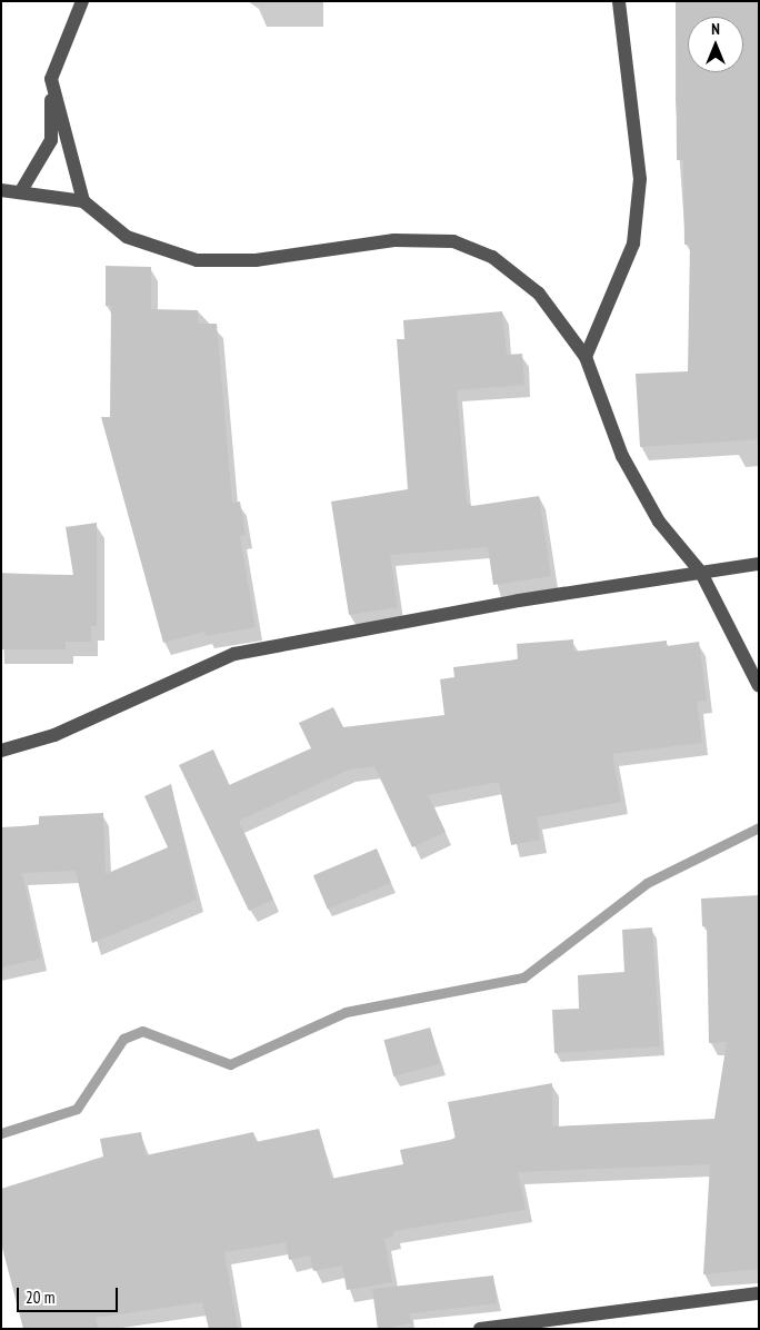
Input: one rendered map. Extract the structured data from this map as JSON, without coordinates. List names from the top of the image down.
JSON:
{
  "scale_bar": "20 m",
  "north": "top"
}
